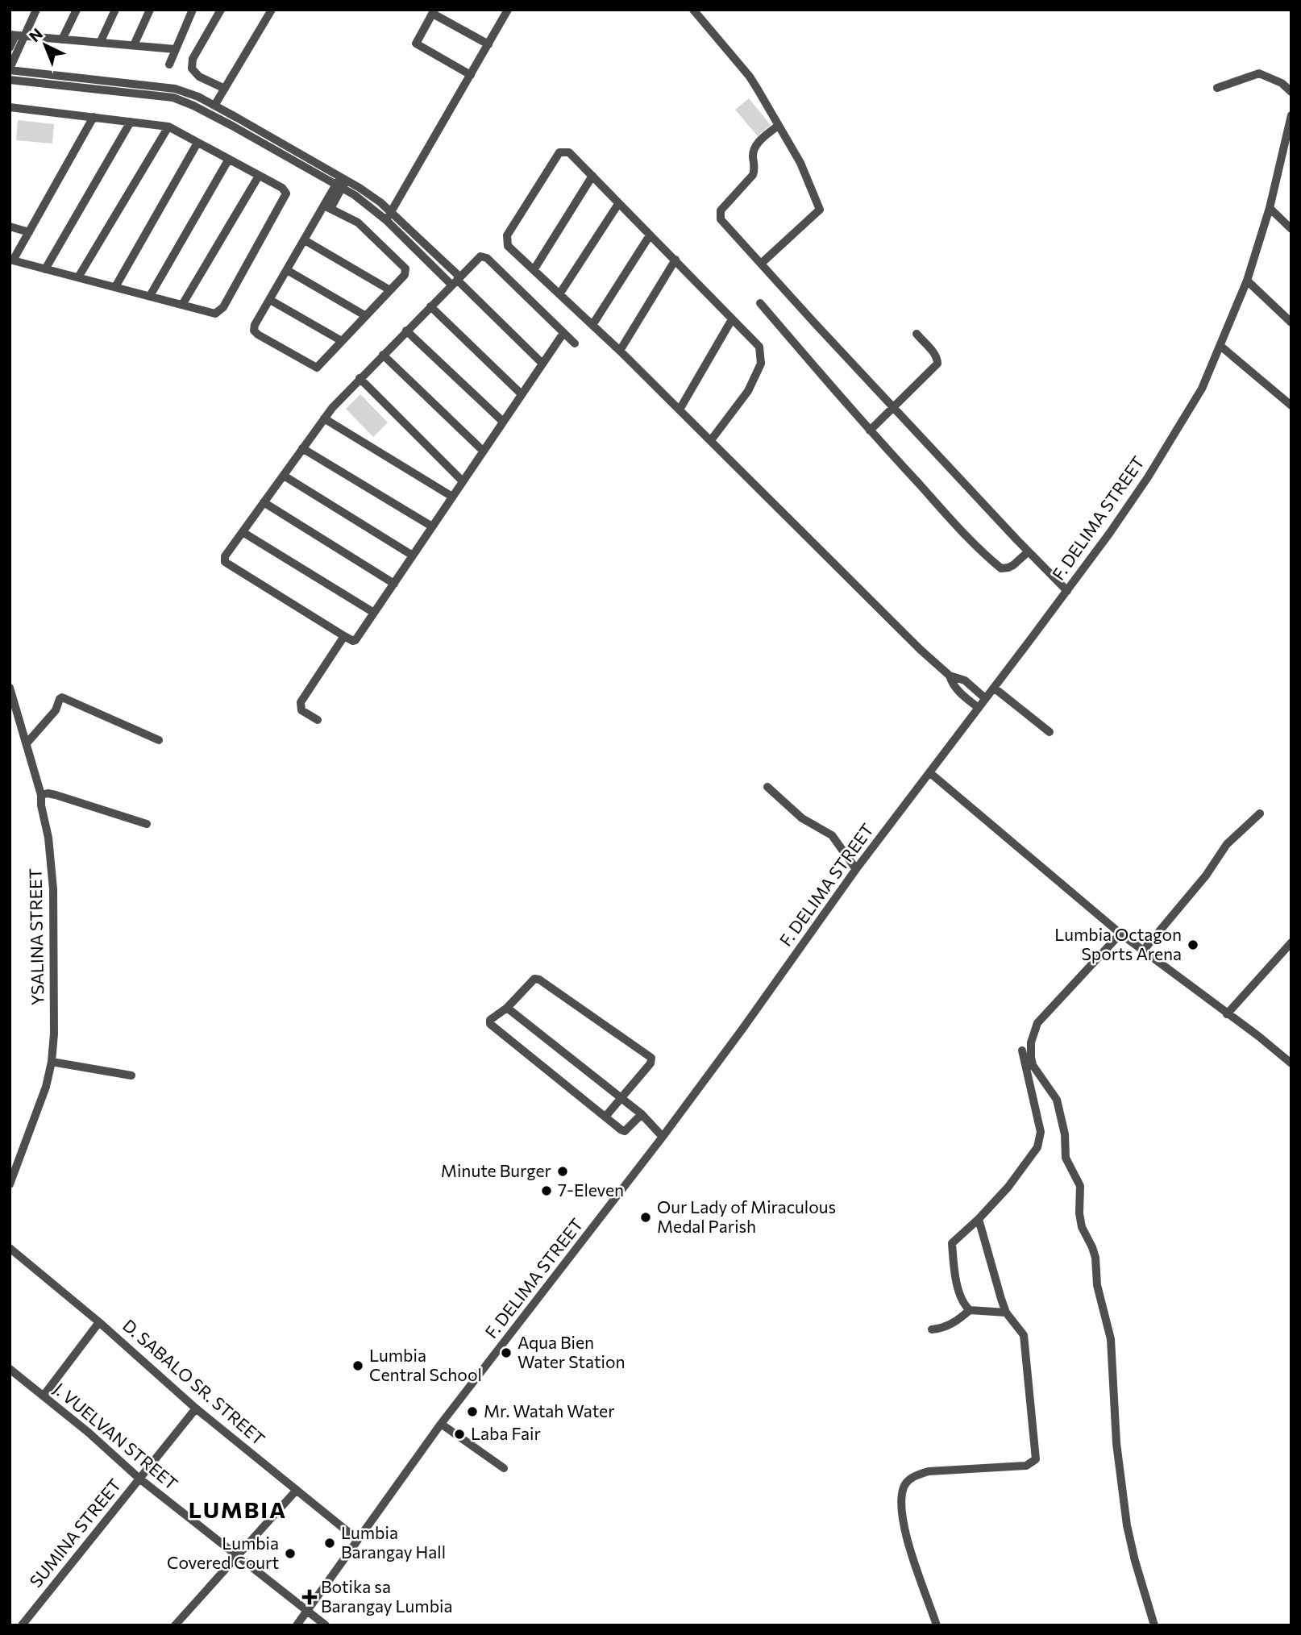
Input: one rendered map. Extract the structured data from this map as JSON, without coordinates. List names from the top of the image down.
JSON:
{
  "streets": {
    "street": [
      "F. DELIMA STREET",
      "YSALINA STREET",
      "D. SABALO SR. STREET",
      "J. VUELVAN STREET",
      "SUMINA STREET"
    ]
  },
  "crossings": [
    ["F. DELIMA STREET", "D. SABALO SR. STREET"],
    ["F. DELIMA STREET", "J. VUELVAN STREET"],
    ["D. SABALO SR. STREET", "SUMINA STREET"],
    ["J. VUELVAN STREET", "SUMINA STREET"]
  ],
  "districts": ["LUMBIA"],
  "places": {
    "other": [
      "Lumbia Octagon Sports Arena",
      "Minute Burger",
      "7-Eleven",
      "Our Lady of Miraculous Medal Parish",
      "Aqua Bien Water Station",
      "Lumbia Central School",
      "Mr. Watah Water",
      "Laba Fair",
      "Lumbia Barangay Hall",
      "Lumbia Covered Court"
    ],
    "health": ["Botika sa Barangay Lumbia"]
  },
  "north": "top left"
}
